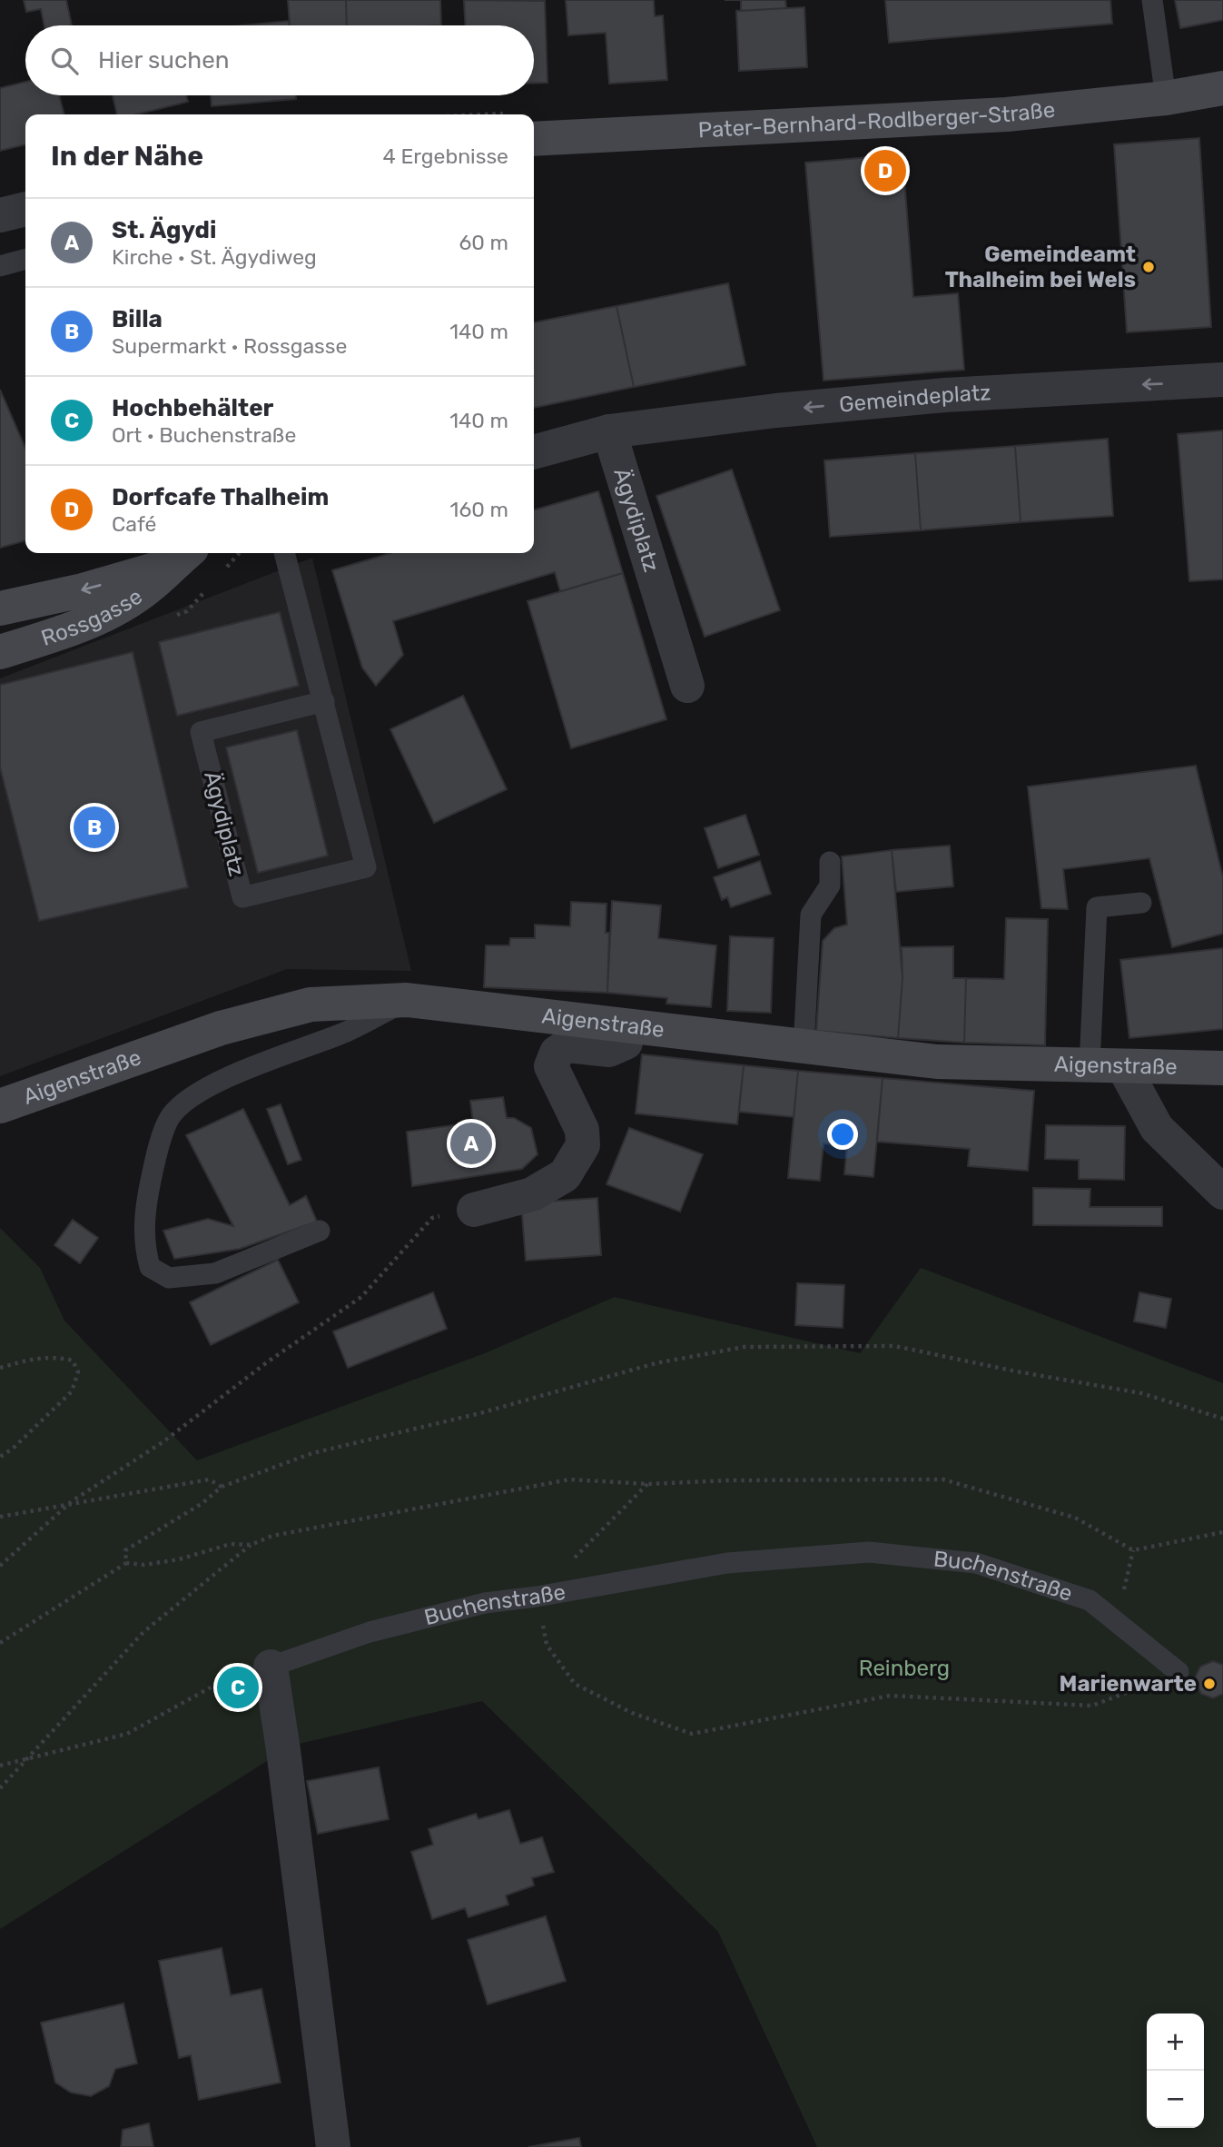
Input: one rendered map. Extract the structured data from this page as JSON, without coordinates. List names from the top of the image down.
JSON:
{
  "streets": {
    "street": [
      "Pater-Bernhard-Rodlberger-Straße",
      "Gemeindeplatz",
      "Ägydiplatz",
      "Rossgasse",
      "Aigenstraße"
    ],
    "lane": ["Buchenstraße"]
  },
  "crossings": [
    ["Gemeindeplatz", "Ägydiplatz"]
  ],
  "one_way": ["Gemeindeplatz"],
  "parks": ["Reinberg"],
  "places": ["Gemeindeamt Thalheim bei Wels", "Marienwarte"],
  "page": {
    "search": "Hier suchen",
    "heading": ["In der Nähe", "4 Ergebnisse"],
    "pins": [
      "D",
      "B",
      "A",
      "C"
    ],
    "list": [
      {
        "mark": "A",
        "name": "St. Ägydi",
        "note": "Kirche · St. Ägydiweg",
        "value": "60 m"
      },
      {
        "mark": "B",
        "name": "Billa",
        "note": "Supermarkt · Rossgasse",
        "value": "140 m"
      },
      {
        "mark": "C",
        "name": "Hochbehälter",
        "note": "Ort · Buchenstraße",
        "value": "140 m"
      },
      {
        "mark": "D",
        "name": "Dorfcafe Thalheim",
        "note": "Café",
        "value": "160 m"
      }
    ],
    "map_buttons": ["+", "−"]
  }
}
